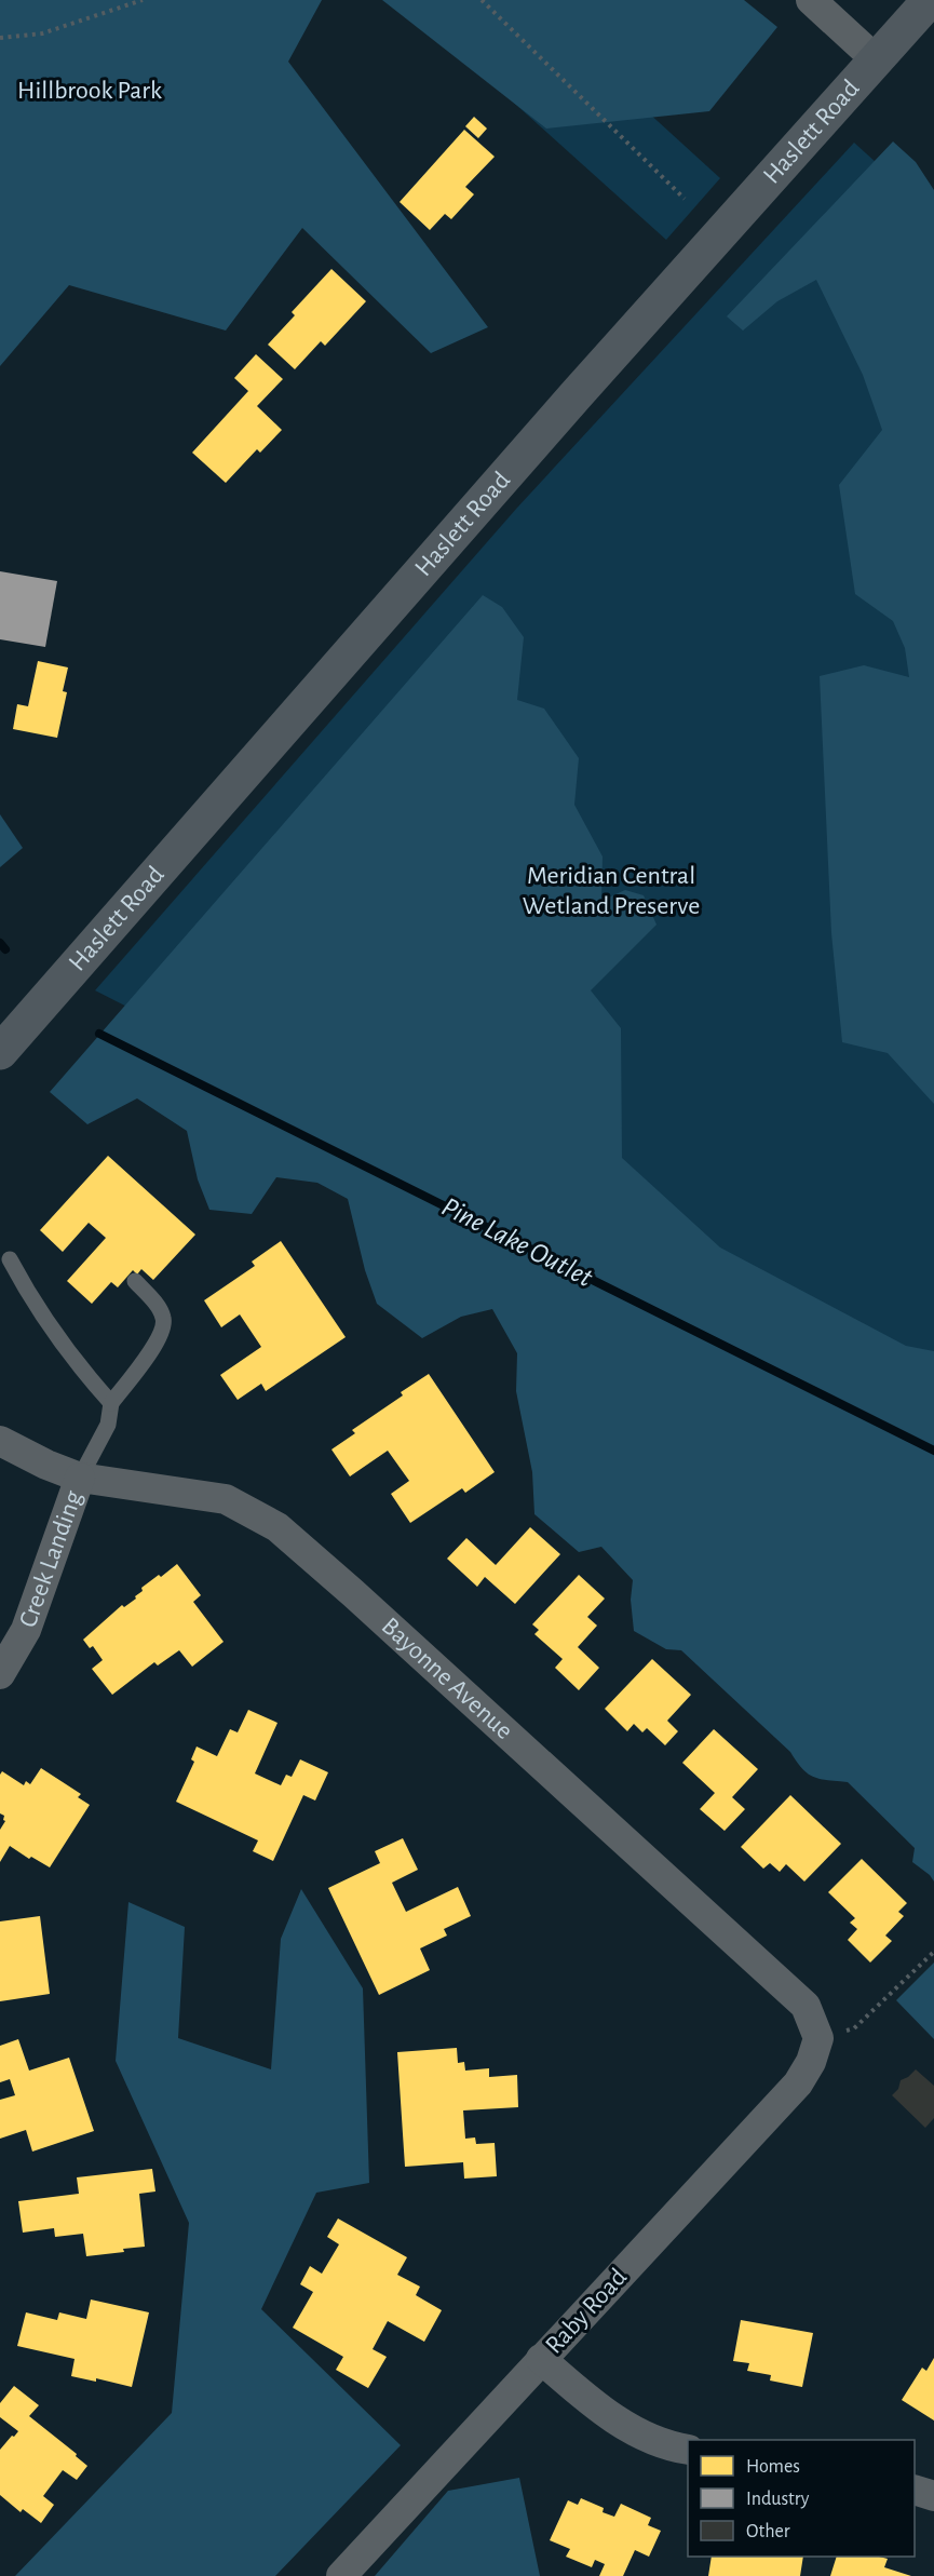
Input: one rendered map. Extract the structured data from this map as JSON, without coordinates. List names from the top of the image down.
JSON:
{
  "streets": {
    "main road": ["Haslett Road"],
    "street": ["Creek Landing", "Bayonne Avenue", "Raby Road"]
  },
  "crossings": [
    ["Creek Landing", "Bayonne Avenue"],
    ["Bayonne Avenue", "Raby Road"]
  ],
  "water": ["Pine Lake Outlet"],
  "parks": ["Hillbrook Park", "Meridian Central Wetland Preserve"],
  "legend": ["Homes", "Industry", "Other"]
}
